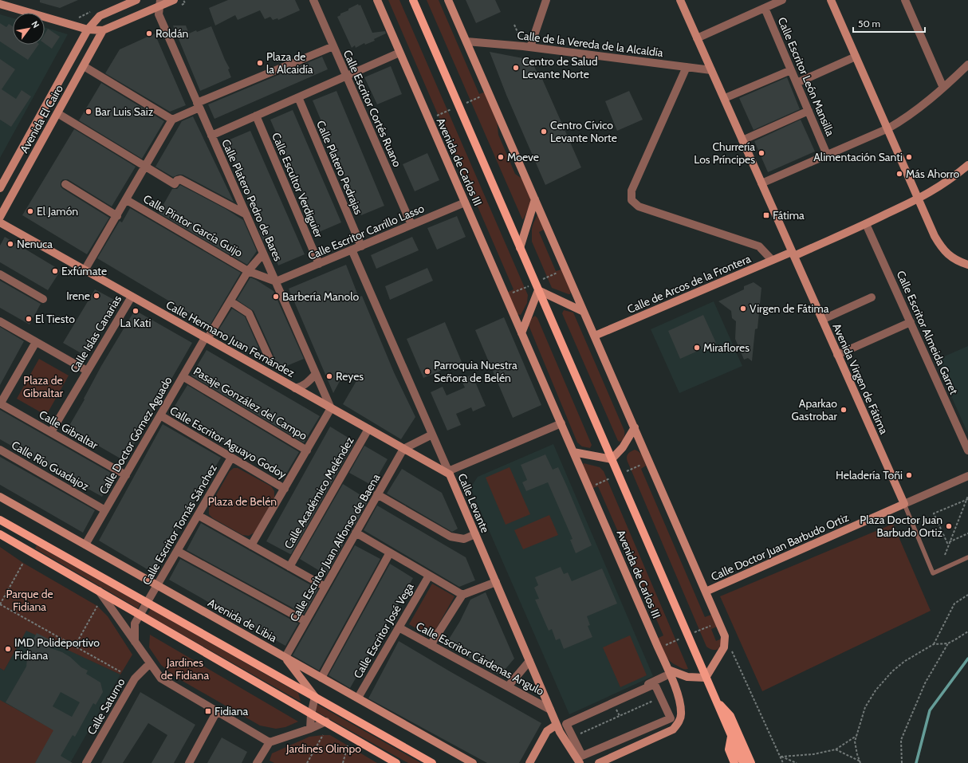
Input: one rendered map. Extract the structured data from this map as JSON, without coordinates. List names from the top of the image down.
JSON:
{
  "streets": {
    "main road": ["Avenida de Carlos III"],
    "street": [
      "Calle de la Vereda de la Alcaldía",
      "Calle Escritor León Mansilla",
      "Calle Escritor Cortés Ruano",
      "Avenida El Cairo",
      "Calle Platero Pedrajas",
      "Calle Escultor Verdiguier",
      "Calle Platero Pedro de Bares",
      "Calle Pintor García Guijo",
      "Calle Escritor Carrillo Lasso",
      "Calle de Arcos de la Frontera",
      "Calle Escritor Almeida Garret",
      "Calle Islas Canarias",
      "Calle Hermano Juan Fernández",
      "Avenida Virgen de Fátima",
      "Pasaje González del Campo",
      "Calle Gibraltar",
      "Calle Doctor Gómez Aguado",
      "Calle Escritor Aguayo Godoy",
      "Calle Río Guadajoz",
      "Calle Académico Meléndez",
      "Calle Levante",
      "Calle Escritor Tomás Sánchez",
      "Calle Doctor Juan Barbudo Ortiz",
      "Calle Escritor Juan Alfonso de Baena",
      "Avenida de Libia",
      "Calle Escritor José Vega",
      "Calle Escritor Cárdenas Angulo",
      "Calle Saturno"
    ]
  },
  "crossings": [
    ["Calle de la Vereda de la Alcaldía", "Avenida Virgen de Fátima"],
    ["Calle Escritor Cortés Ruano", "Calle Escritor Carrillo Lasso"],
    ["Avenida de Carlos III", "Calle Escritor Carrillo Lasso"],
    ["Calle Platero Pedrajas", "Calle Escritor Carrillo Lasso"],
    ["Calle Escultor Verdiguier", "Calle Escritor Carrillo Lasso"],
    ["Calle Platero Pedro de Bares", "Calle Pintor García Guijo"],
    ["Calle Platero Pedro de Bares", "Calle Escritor Carrillo Lasso"],
    ["Calle Platero Pedro de Bares", "Calle Hermano Juan Fernández"],
    ["Calle Pintor García Guijo", "Calle Escritor Carrillo Lasso"],
    ["Calle Pintor García Guijo", "Calle Hermano Juan Fernández"],
    ["Calle Pintor García Guijo", "Calle Doctor Gómez Aguado"],
    ["Calle Escritor Carrillo Lasso", "Calle Levante"],
    ["Calle de Arcos de la Frontera", "Calle Escritor Almeida Garret"],
    ["Calle de Arcos de la Frontera", "Avenida Virgen de Fátima"],
    ["Calle Islas Canarias", "Calle Hermano Juan Fernández"],
    ["Calle Islas Canarias", "Calle Gibraltar"],
    ["Calle Hermano Juan Fernández", "Calle Doctor Gómez Aguado"],
    ["Calle Hermano Juan Fernández", "Calle Académico Meléndez"],
    ["Calle Hermano Juan Fernández", "Calle Levante"],
    ["Calle Hermano Juan Fernández", "Calle Escritor Juan Alfonso de Baena"],
    ["Avenida Virgen de Fátima", "Calle Doctor Juan Barbudo Ortiz"],
    ["Pasaje González del Campo", "Calle Doctor Gómez Aguado"],
    ["Calle Gibraltar", "Calle Doctor Gómez Aguado"],
    ["Calle Doctor Gómez Aguado", "Calle Escritor Aguayo Godoy"],
    ["Calle Doctor Gómez Aguado", "Calle Río Guadajoz"],
    ["Calle Doctor Gómez Aguado", "Avenida de Libia"],
    ["Calle Escritor Aguayo Godoy", "Calle Escritor Tomás Sánchez"],
    ["Calle Levante", "Calle Escritor Cárdenas Angulo"],
    ["Calle Escritor Tomás Sánchez", "Avenida de Libia"],
    ["Calle Escritor Juan Alfonso de Baena", "Avenida de Libia"],
    ["Avenida de Libia", "Calle Escritor José Vega"],
    ["Calle Escritor José Vega", "Calle Escritor Cárdenas Angulo"]
  ],
  "parks": [
    "Plaza de Gibraltar",
    "Plaza de Belén",
    "Parque de Fidiana",
    "Jardines de Fidiana",
    "Jardines Olimpo"
  ],
  "places": {
    "other": [
      "Roldán",
      "Plaza de la Alcaidía",
      "Centro de Salud Levante Norte",
      "Bar Luis Saiz",
      "Centro Cívico Levante Norte",
      "Churrería Los Príncipes",
      "Moeve",
      "Alimentación Santi",
      "Más Ahorro",
      "El Jamón",
      "Nenuca",
      "Exfúmate",
      "Irene",
      "Barbería Manolo",
      "Virgen de Fátima",
      "La Kati",
      "El Tiesto",
      "Miraflores",
      "Parroquia Nuestra Señora de Belén",
      "Reyes",
      "Aparkao Gastrobar",
      "Heladería Toñi",
      "Plaza Doctor Juan Barbudo Ortiz",
      "IMD Polideportivo Fidiana"
    ],
    "transit": ["Fátima", "Fidiana"]
  },
  "scale_bar": "50 m",
  "north": "top right"
}
